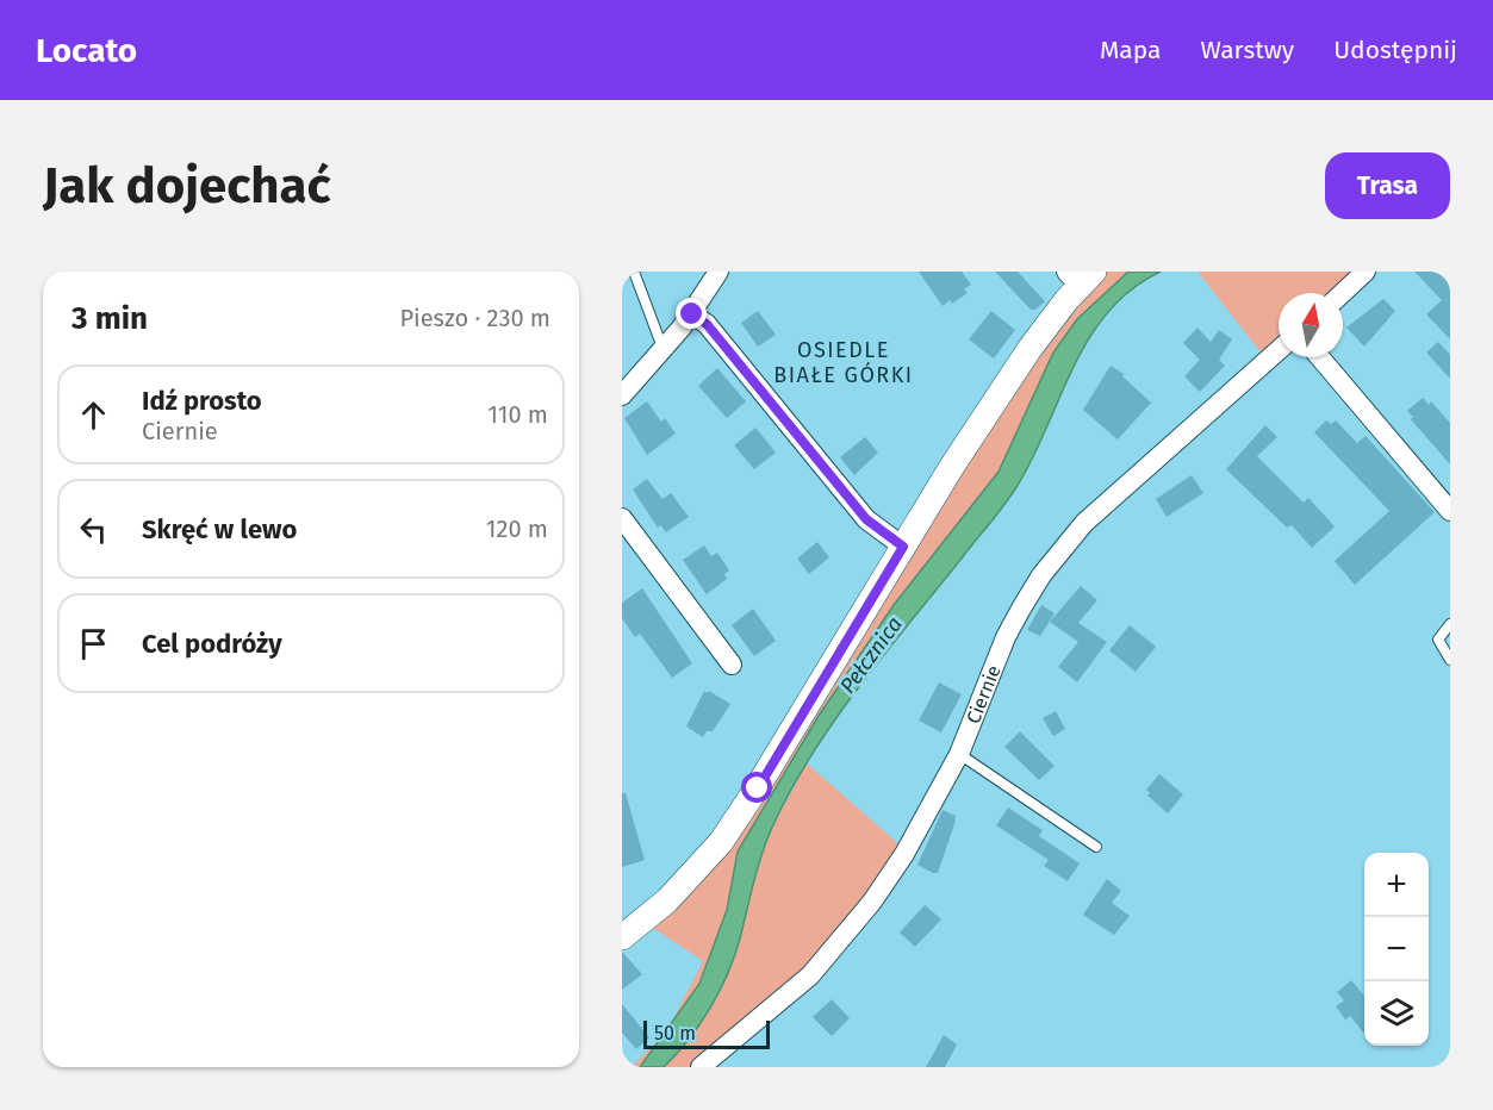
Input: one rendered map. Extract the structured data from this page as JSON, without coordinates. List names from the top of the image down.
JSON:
{
  "streets": {
    "street": ["Ciernie"]
  },
  "districts": ["OSIEDLE BIAŁE GÓRKI"],
  "water": ["Pełcznica"],
  "scale_bar": "50 m",
  "north": "top",
  "page": {
    "header": "Locato",
    "nav": ["Mapa", "Warstwy", "Udostępnij"],
    "buttons": "Trasa",
    "title": "Jak dojechać",
    "heading": ["3 min", "Pieszo · 230 m"],
    "list": [
      ["Idź prosto", "Ciernie", "110 m"],
      ["Skręć w lewo", "120 m"],
      "Cel podróży"
    ],
    "map_buttons": ["+", "−"],
    "scale": "50 m"
  }
}
